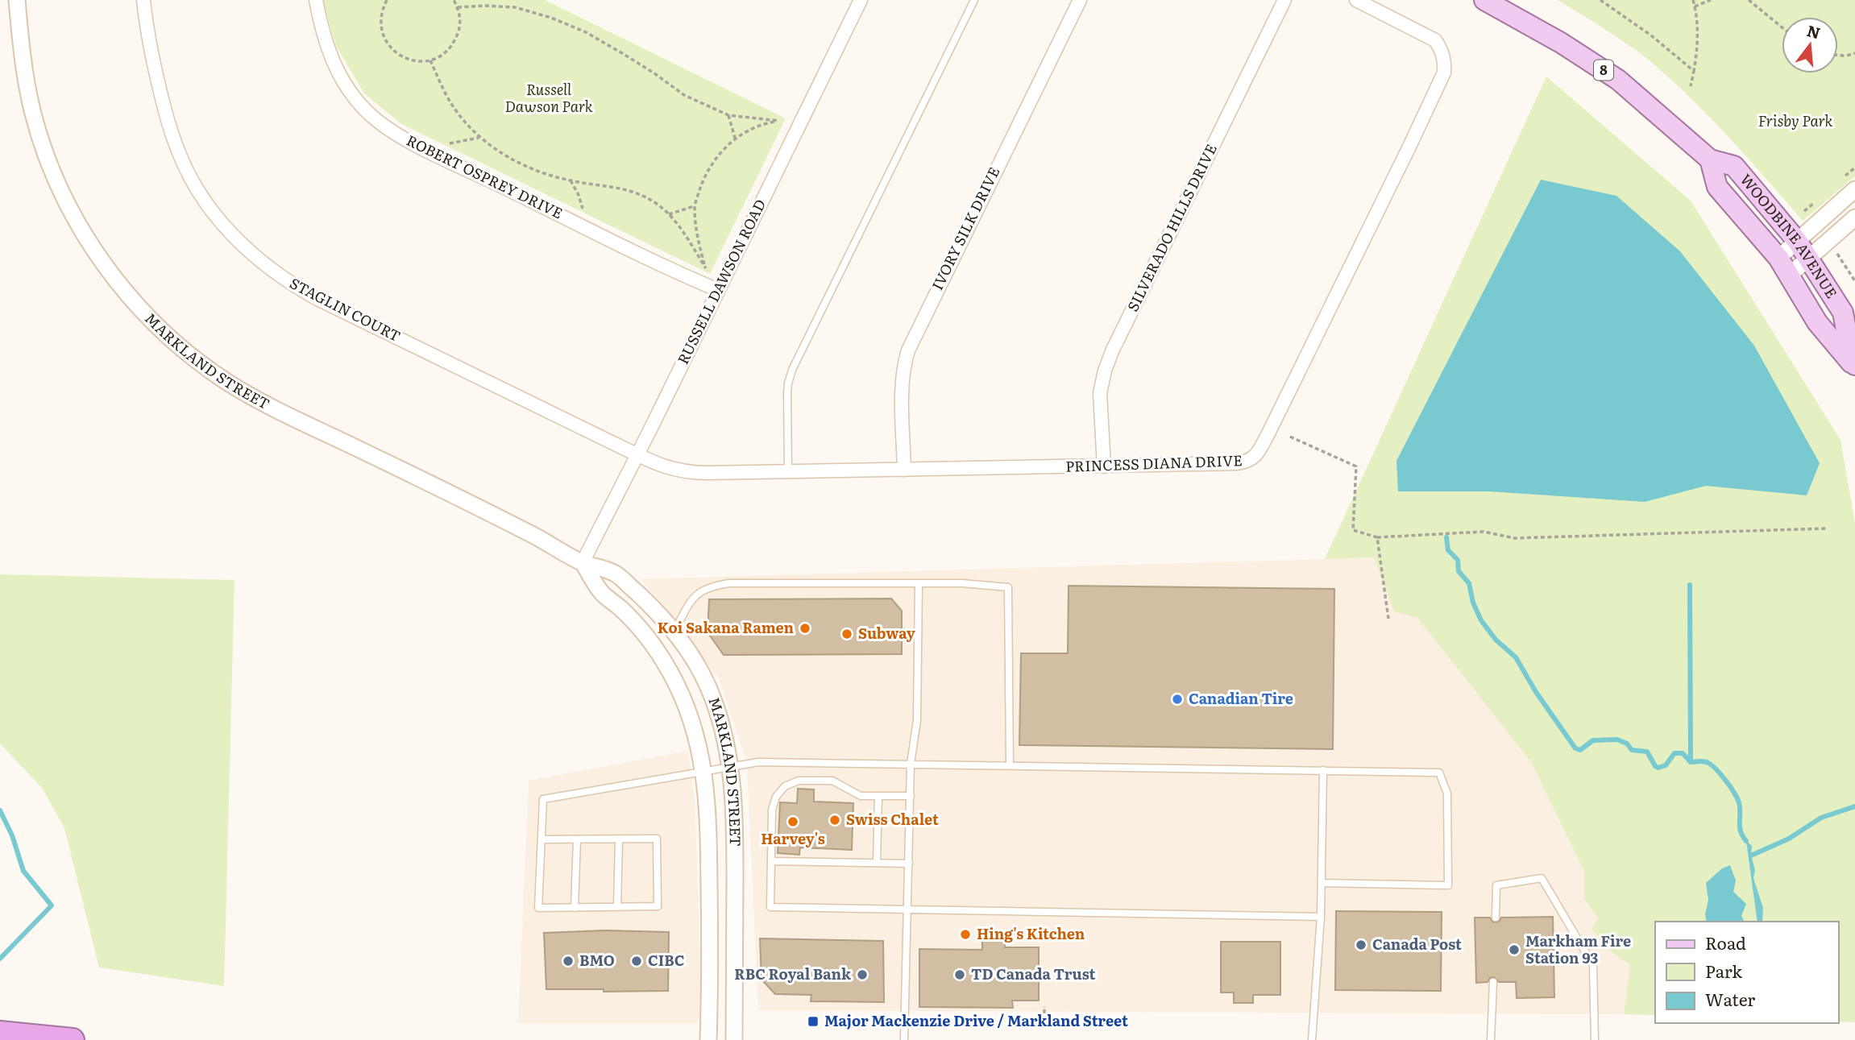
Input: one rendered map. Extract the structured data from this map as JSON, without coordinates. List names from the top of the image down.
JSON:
{
  "streets": {
    "main road": ["8", "WOODBINE AVENUE"],
    "street": [
      "ROBERT OSPREY DRIVE",
      "SILVERADO HILLS DRIVE",
      "IVORY SILK DRIVE",
      "RUSSELL DAWSON ROAD",
      "STAGLIN COURT",
      "MARKLAND STREET",
      "PRINCESS DIANA DRIVE"
    ]
  },
  "crossings": [
    ["ROBERT OSPREY DRIVE", "RUSSELL DAWSON ROAD"],
    ["SILVERADO HILLS DRIVE", "PRINCESS DIANA DRIVE"],
    ["IVORY SILK DRIVE", "PRINCESS DIANA DRIVE"],
    ["RUSSELL DAWSON ROAD", "STAGLIN COURT"],
    ["RUSSELL DAWSON ROAD", "MARKLAND STREET"],
    ["RUSSELL DAWSON ROAD", "PRINCESS DIANA DRIVE"],
    ["STAGLIN COURT", "PRINCESS DIANA DRIVE"]
  ],
  "parks": ["Russell Dawson Park", "Frisby Park"],
  "places": {
    "other": [
      "Koi Sakana Ramen",
      "Subway",
      "Canadian Tire",
      "Swiss Chalet",
      "Harvey's",
      "Hing's Kitchen",
      "Canada Post",
      "Markham Fire Station 93",
      "BMO",
      "CIBC",
      "RBC Royal Bank",
      "TD Canada Trust"
    ],
    "transit": ["Major Mackenzie Drive / Markland Street"]
  },
  "legend": ["Road", "Park", "Water"],
  "north": "top"
}
